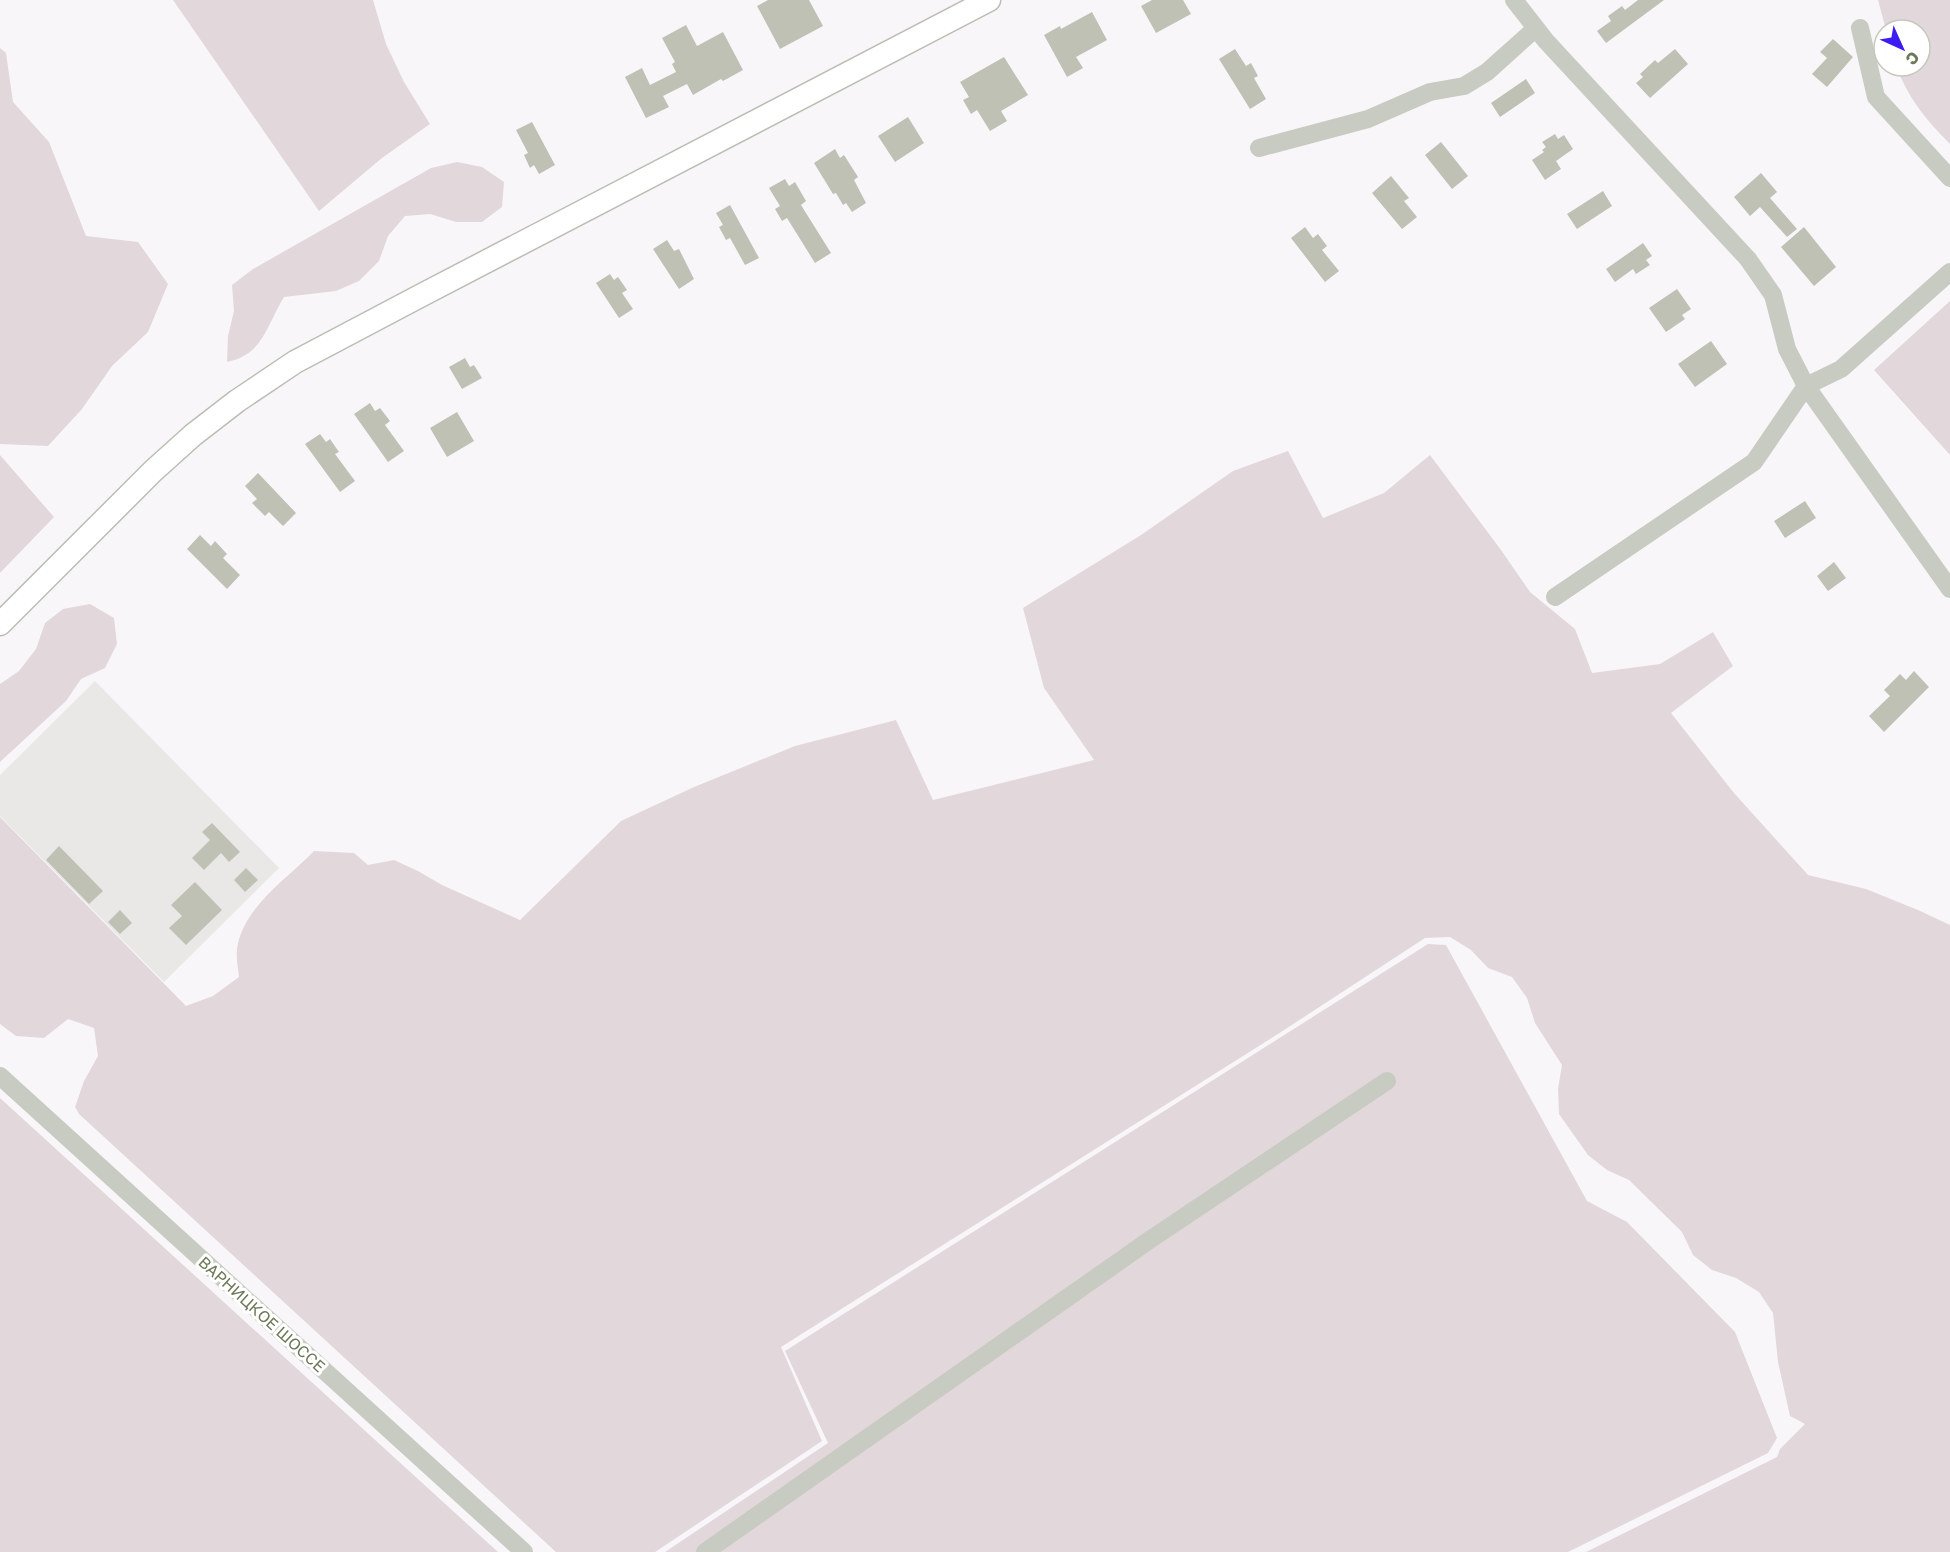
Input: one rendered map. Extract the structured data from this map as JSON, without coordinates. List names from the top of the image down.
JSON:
{
  "streets": {
    "street": ["ВАРНИЦКОЕ ШОССЕ"]
  },
  "north": "bottom right"
}
